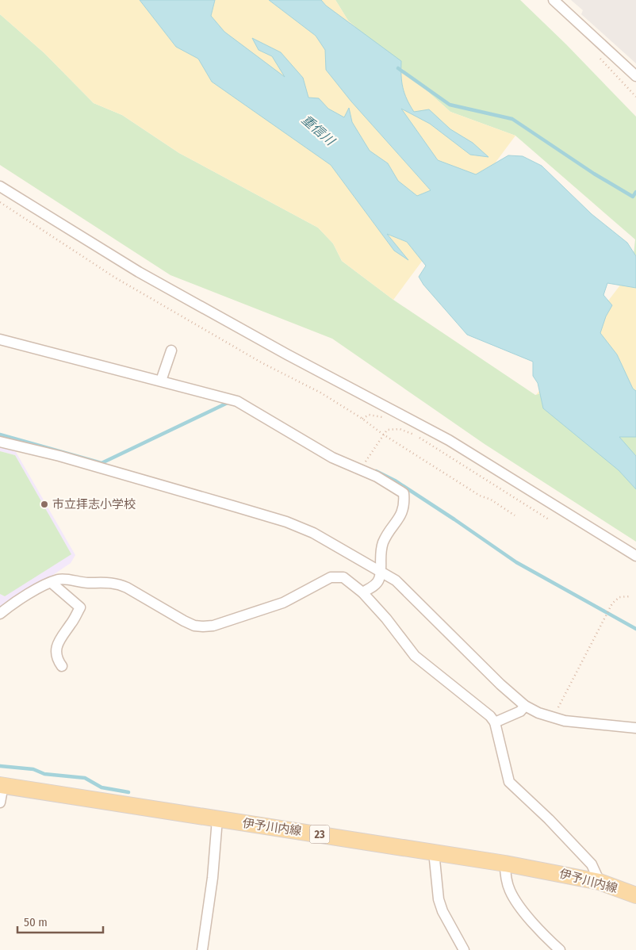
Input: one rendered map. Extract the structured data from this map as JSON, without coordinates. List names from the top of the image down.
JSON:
{
  "streets": {
    "main road": ["伊予川内線", "23"]
  },
  "water": ["重信川"],
  "places": ["市立拝志小学校"],
  "scale_bar": "50 m"
}
